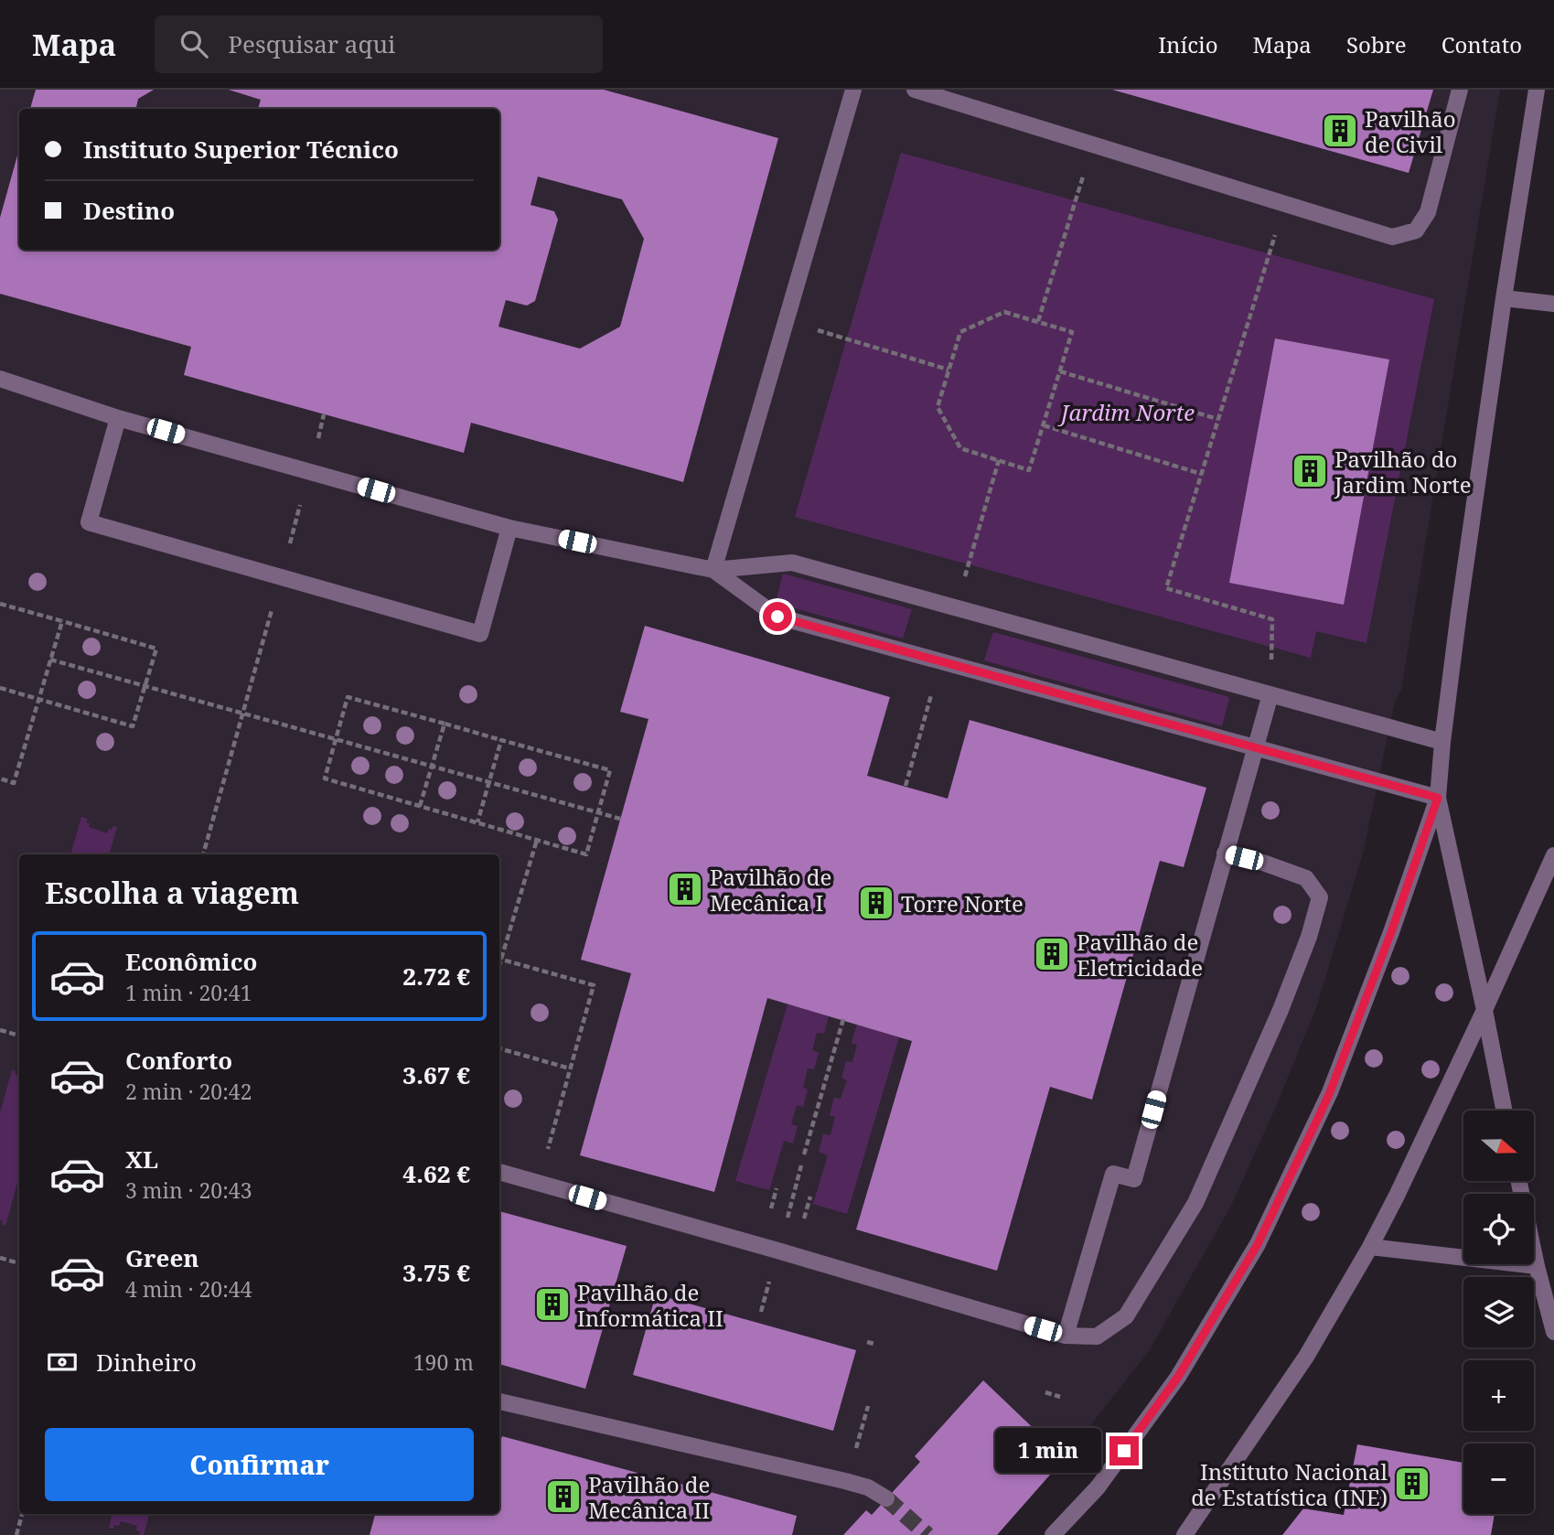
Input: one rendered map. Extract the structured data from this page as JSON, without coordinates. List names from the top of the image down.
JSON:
{
  "parks": ["Jardim Norte"],
  "places": {
    "building": [
      "Pavilhão de Civil",
      "Pavilhão do Jardim Norte",
      "Pavilhão de Mecânica I",
      "Torre Norte",
      "Pavilhão de Eletricidade",
      "Pavilhão de Informática II",
      "Instituto Nacional de Estatística (INE)",
      "Pavilhão de Mecânica II"
    ]
  },
  "north": "right",
  "page": {
    "header": "Mapa",
    "search": "Pesquisar aqui",
    "nav": [
      "Início",
      "Mapa",
      "Sobre",
      "Contato"
    ],
    "banner": ["Instituto Superior Técnico", "Destino"],
    "heading": "Escolha a viagem",
    "list": [
      {
        "name": "Econômico",
        "note": "1 min · 20:41",
        "value": "2.72 €"
      },
      {
        "name": "Conforto",
        "note": "2 min · 20:42",
        "value": "3.67 €"
      },
      {
        "name": "XL",
        "note": "3 min · 20:43",
        "value": "4.62 €"
      },
      {
        "name": "Green",
        "note": "4 min · 20:44",
        "value": "3.75 €"
      }
    ],
    "map_buttons": ["+", "−"],
    "pay": ["Dinheiro", "190 m"],
    "buttons": "Confirmar",
    "bubble": "1 min"
  }
}
